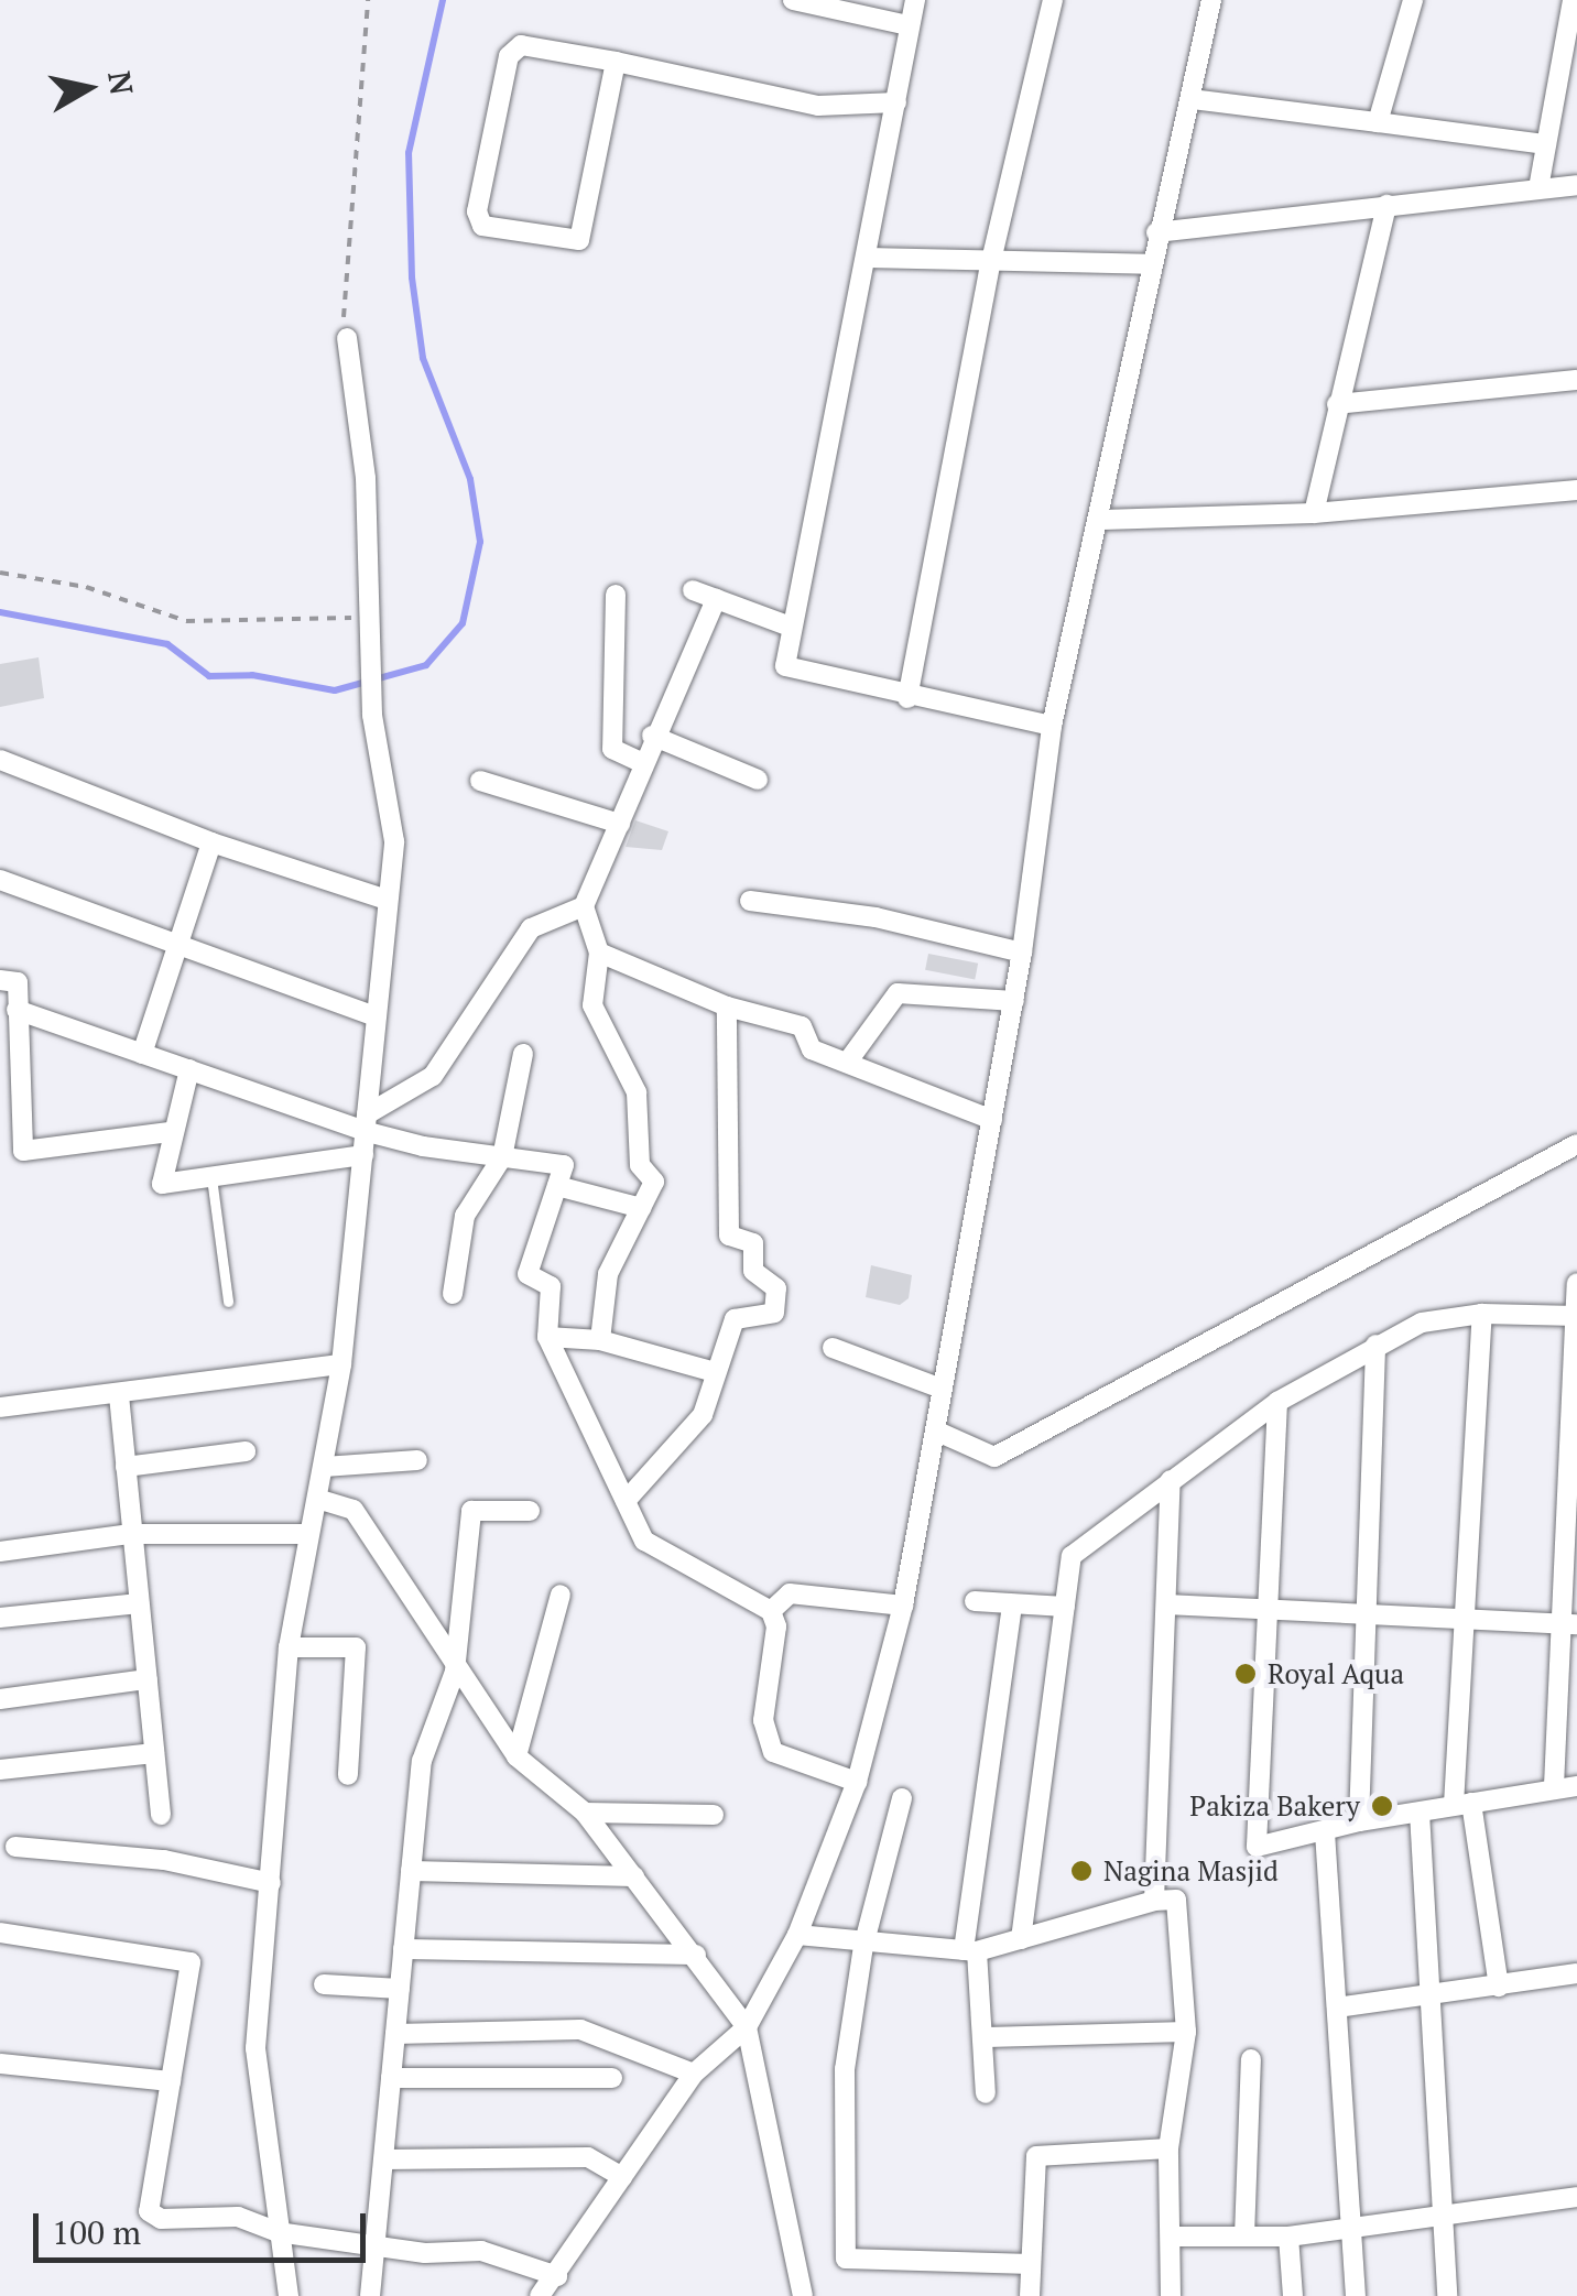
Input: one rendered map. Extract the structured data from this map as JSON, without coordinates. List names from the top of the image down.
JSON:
{
  "places": ["Royal Aqua", "Pakiza Bakery", "Nagina Masjid"],
  "scale_bar": "100 m",
  "north": "right"
}
